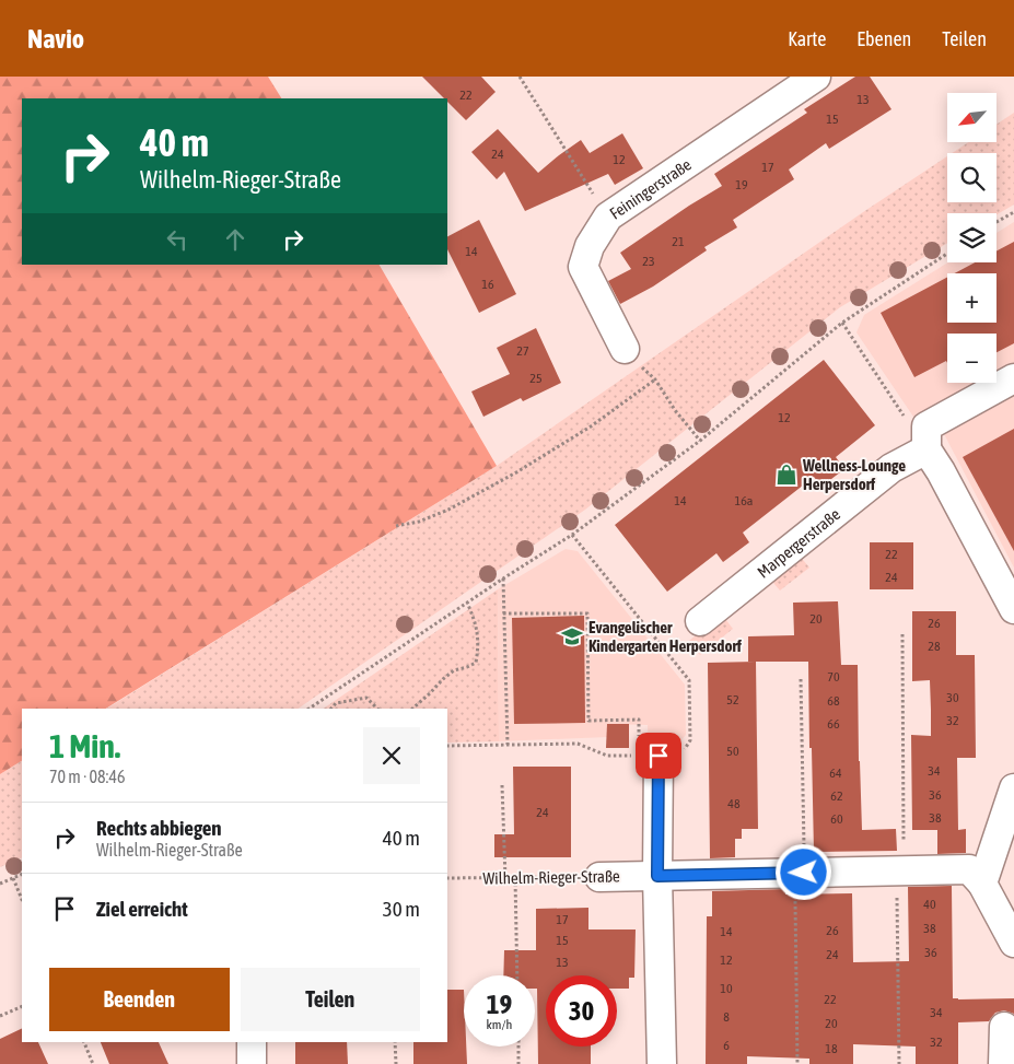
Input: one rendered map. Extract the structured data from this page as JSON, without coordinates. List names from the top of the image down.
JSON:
{
  "streets": {
    "street": ["Feiningerstraße", "Marpergerstraße", "Wilhelm-Rieger-Straße"]
  },
  "places": {
    "shop": ["Wellness-Lounge Herpersdorf"],
    "school or university": ["Evangelischer Kindergarten Herpersdorf"]
  },
  "house_numbers": [
    "22",
    "13",
    "15",
    "24",
    "12",
    "17",
    "19",
    "21",
    "14",
    "23",
    "16",
    "27",
    "25",
    "12",
    "14",
    "16a",
    "22",
    "24",
    "20",
    "26",
    "28",
    "70",
    "30",
    "52",
    "68",
    "32",
    "66",
    "50",
    "34",
    "64",
    "36",
    "62",
    "48",
    "24",
    "38",
    "60",
    "40",
    "17",
    "38",
    "26",
    "14",
    "15",
    "36",
    "24",
    "12",
    "13",
    "10",
    "22",
    "34",
    "8",
    "20",
    "32",
    "6",
    "18"
  ],
  "north": "bottom left",
  "page": {
    "header": "Navio",
    "nav": ["Karte", "Ebenen", "Teilen"],
    "map_buttons": ["+", "−"],
    "turn": ["40 m", "Wilhelm-Rieger-Straße"],
    "heading": ["1 Min.", "70 m · 08:46"],
    "list": [
      {
        "name": "Rechts abbiegen",
        "note": "Wilhelm-Rieger-Straße",
        "value": "40 m"
      },
      {
        "name": "Ziel erreicht",
        "value": "30 m"
      }
    ],
    "buttons": ["Beenden", "Teilen"],
    "speed": "19 km/h",
    "limit": "30"
  }
}
